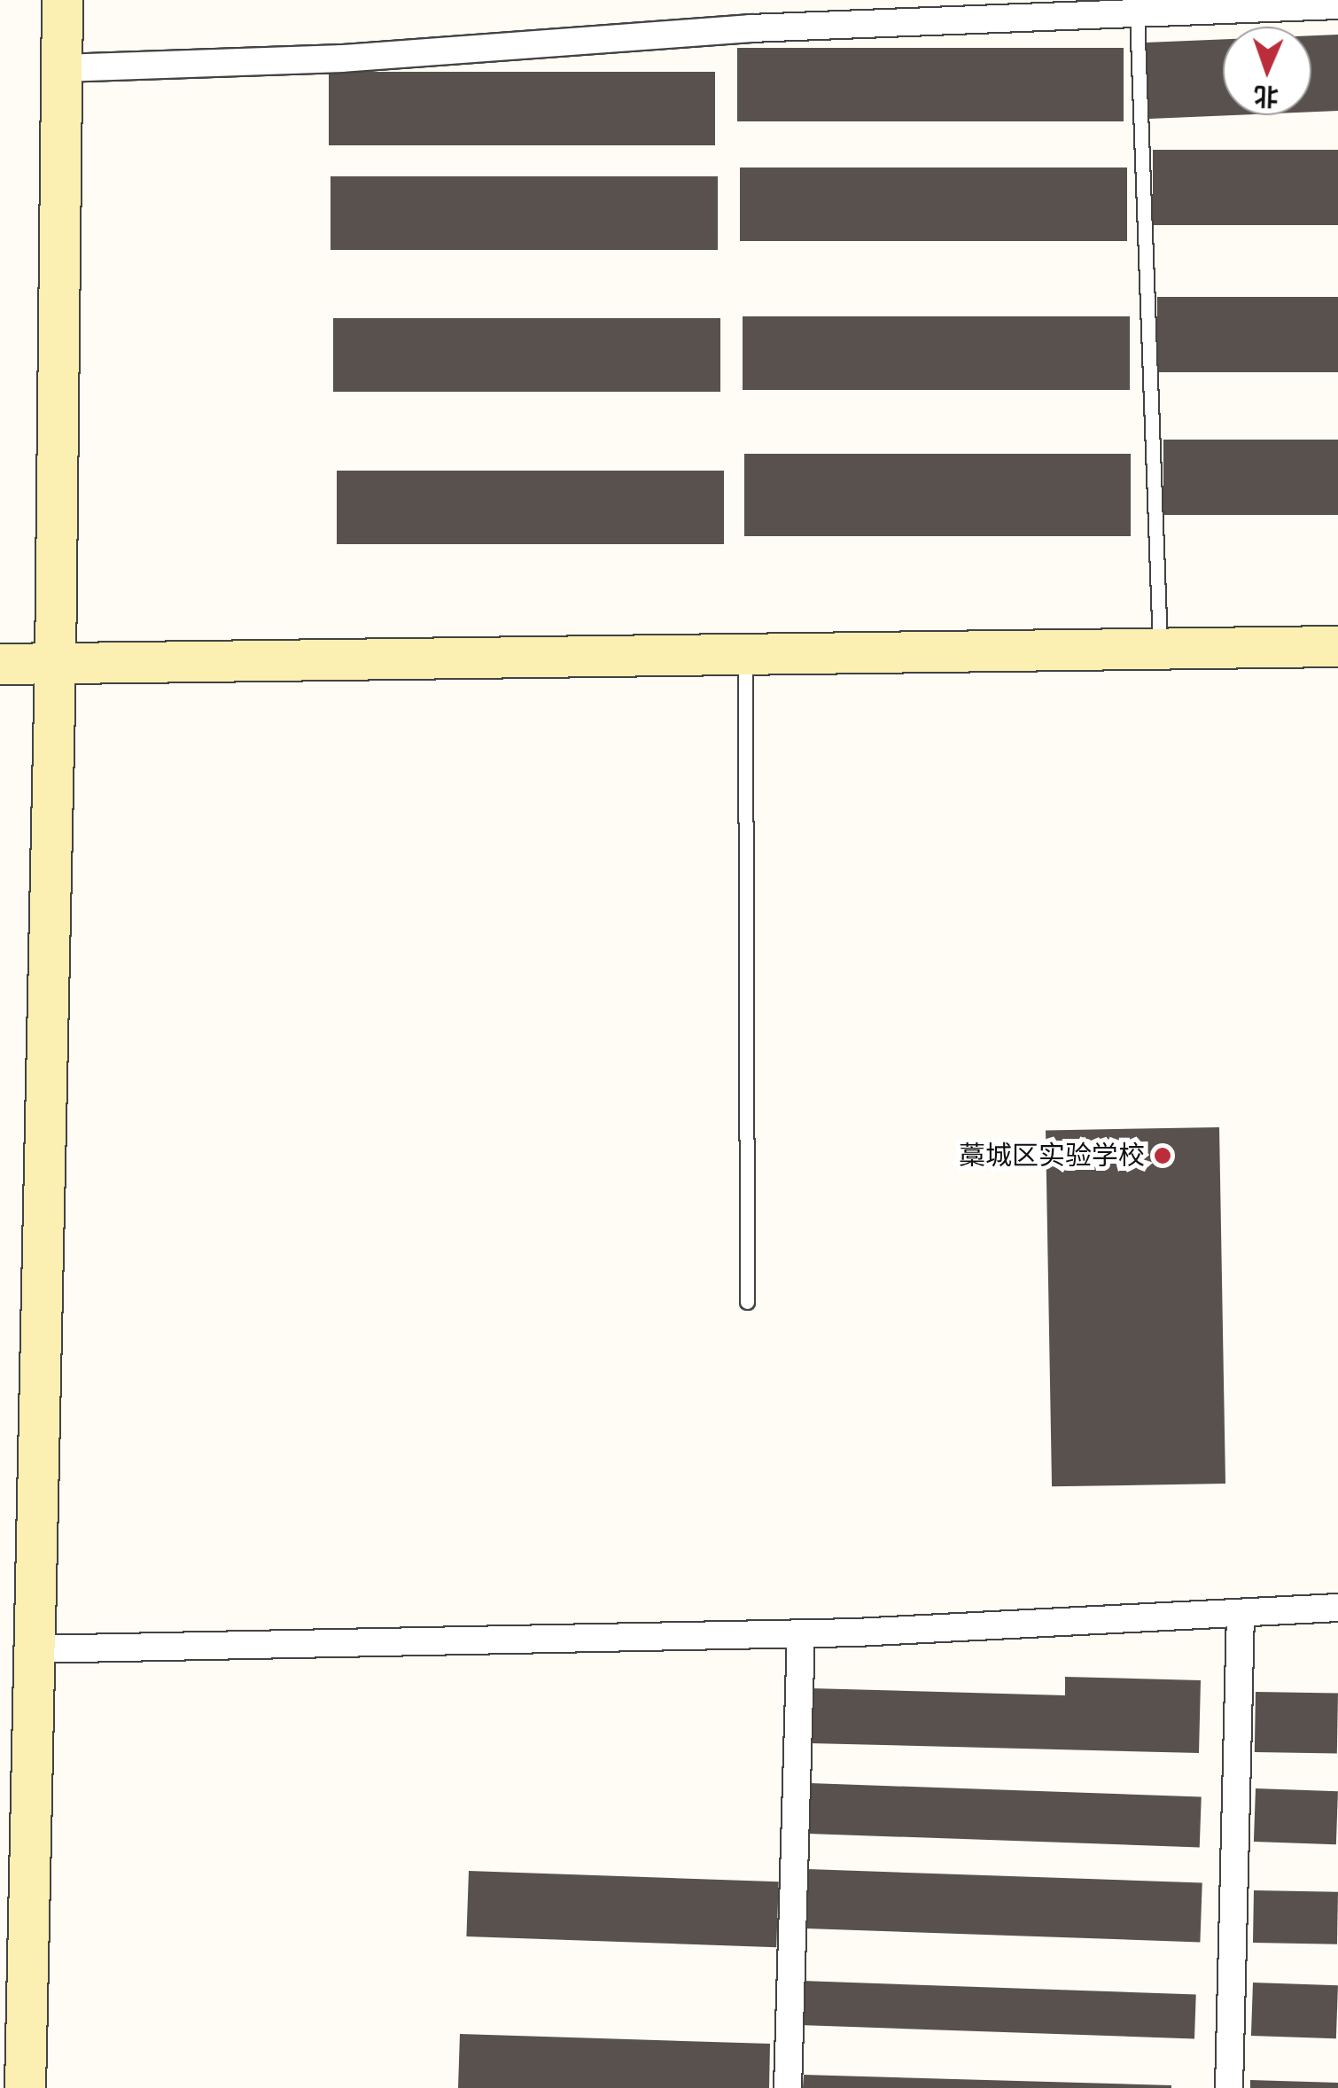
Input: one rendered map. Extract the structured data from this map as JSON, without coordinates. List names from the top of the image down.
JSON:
{
  "places": ["藁城区实验学校"],
  "north": "bottom"
}
